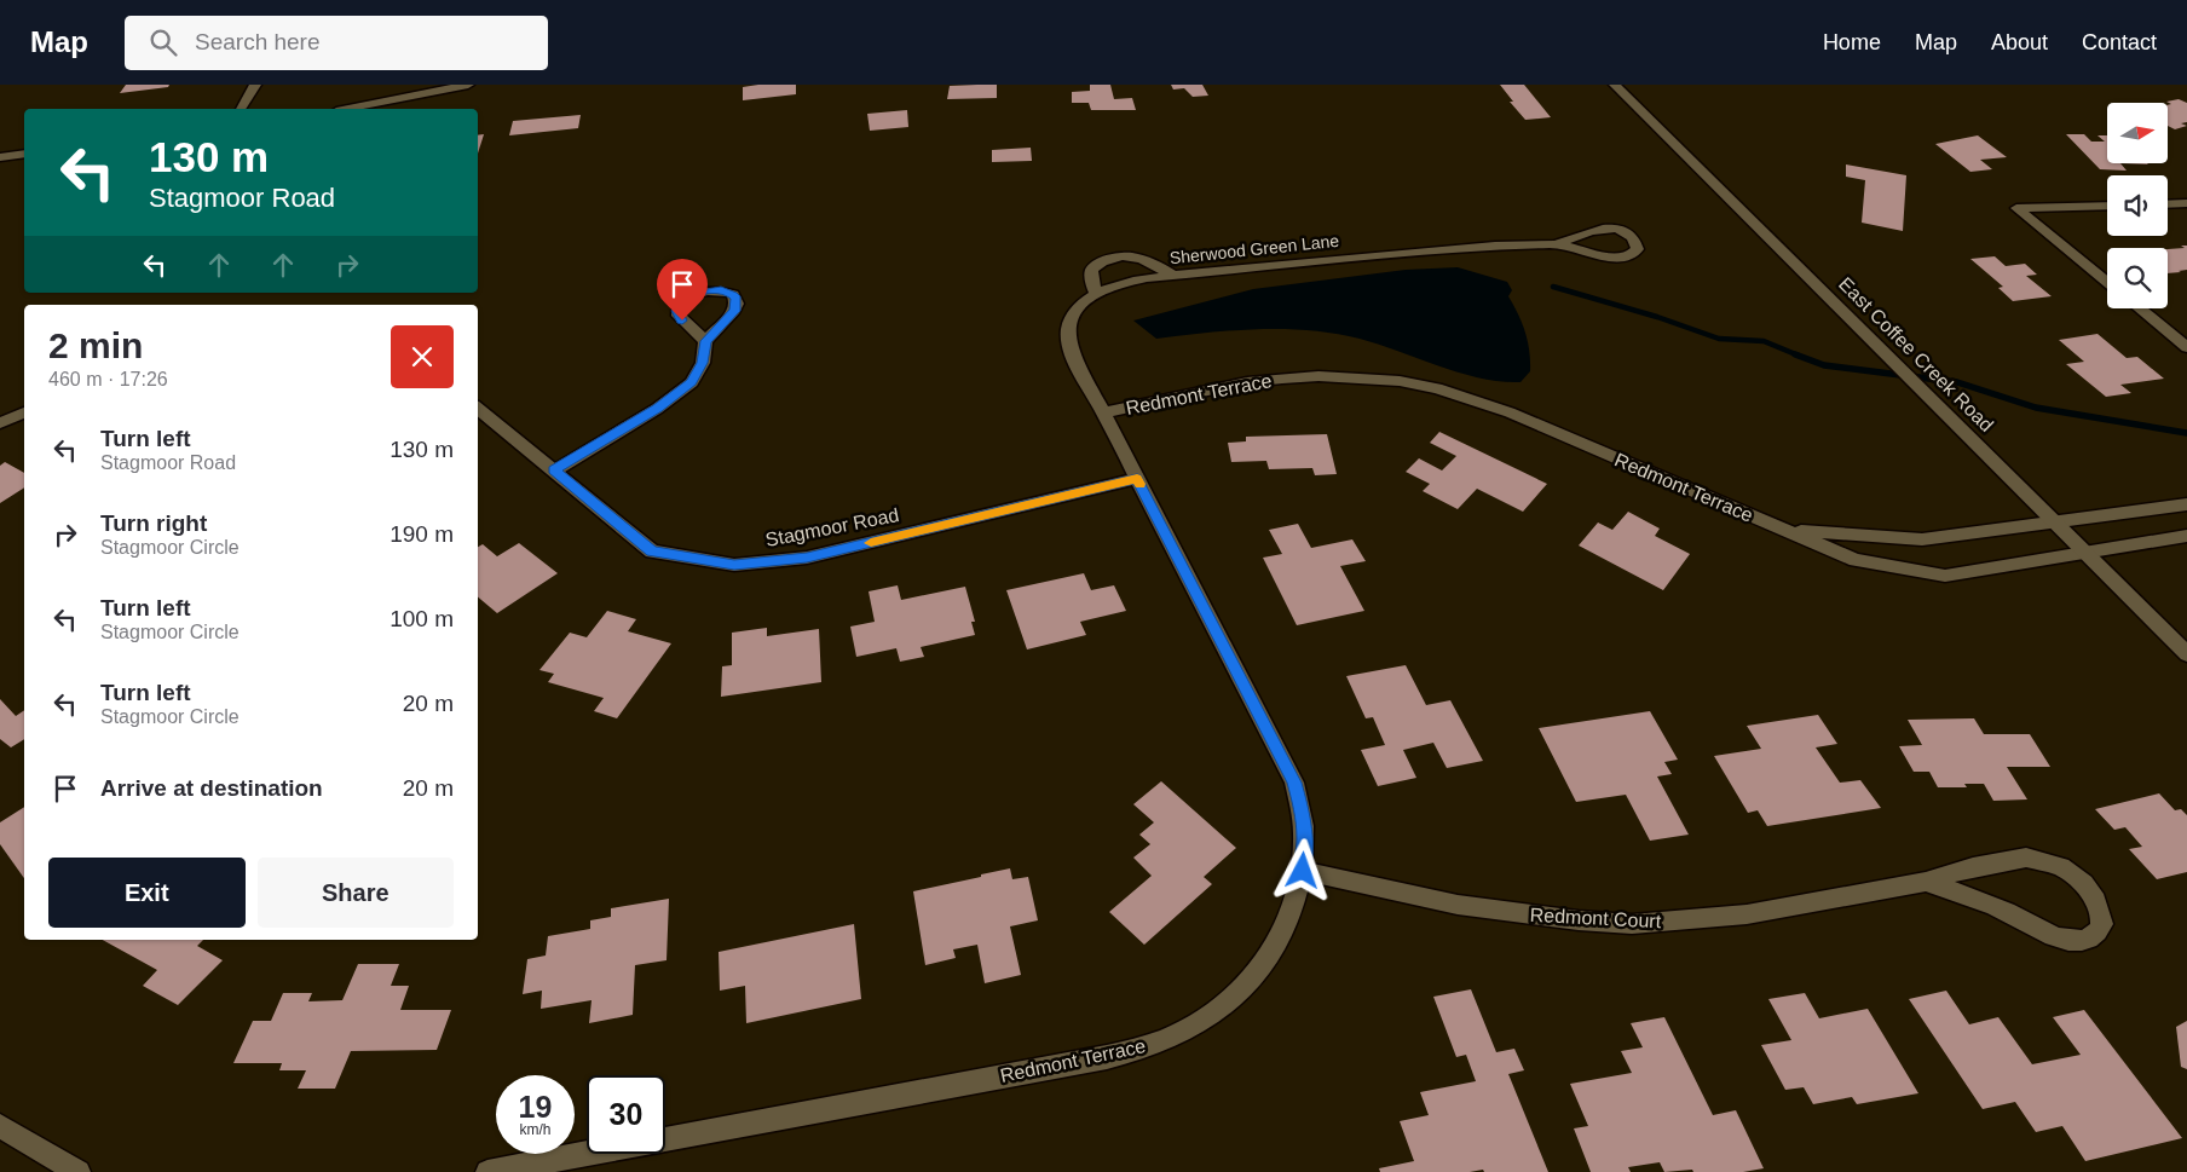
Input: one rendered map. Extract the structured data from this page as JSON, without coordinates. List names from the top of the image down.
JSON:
{
  "streets": {
    "street": [
      "Sherwood Green Lane",
      "East Coffee Creek Road",
      "Redmont Terrace",
      "Stagmoor Road",
      "Redmont Court"
    ]
  },
  "crossings": [
    ["Sherwood Green Lane", "Redmont Terrace"],
    ["East Coffee Creek Road", "Redmont Terrace"],
    ["Redmont Terrace", "Stagmoor Road"],
    ["Redmont Terrace", "Redmont Court"]
  ],
  "north": "right",
  "page": {
    "header": "Map",
    "search": "Search here",
    "nav": [
      "Home",
      "Map",
      "About",
      "Contact"
    ],
    "turn": ["130 m", "Stagmoor Road"],
    "heading": ["2 min", "460 m · 17:26"],
    "list": [
      {
        "name": "Turn left",
        "note": "Stagmoor Road",
        "value": "130 m"
      },
      {
        "name": "Turn right",
        "note": "Stagmoor Circle",
        "value": "190 m"
      },
      {
        "name": "Turn left",
        "note": "Stagmoor Circle",
        "value": "100 m"
      },
      {
        "name": "Turn left",
        "note": "Stagmoor Circle",
        "value": "20 m"
      },
      {
        "name": "Arrive at destination",
        "value": "20 m"
      }
    ],
    "buttons": ["Exit", "Share"],
    "speed": "19 km/h",
    "limit": "30"
  }
}
